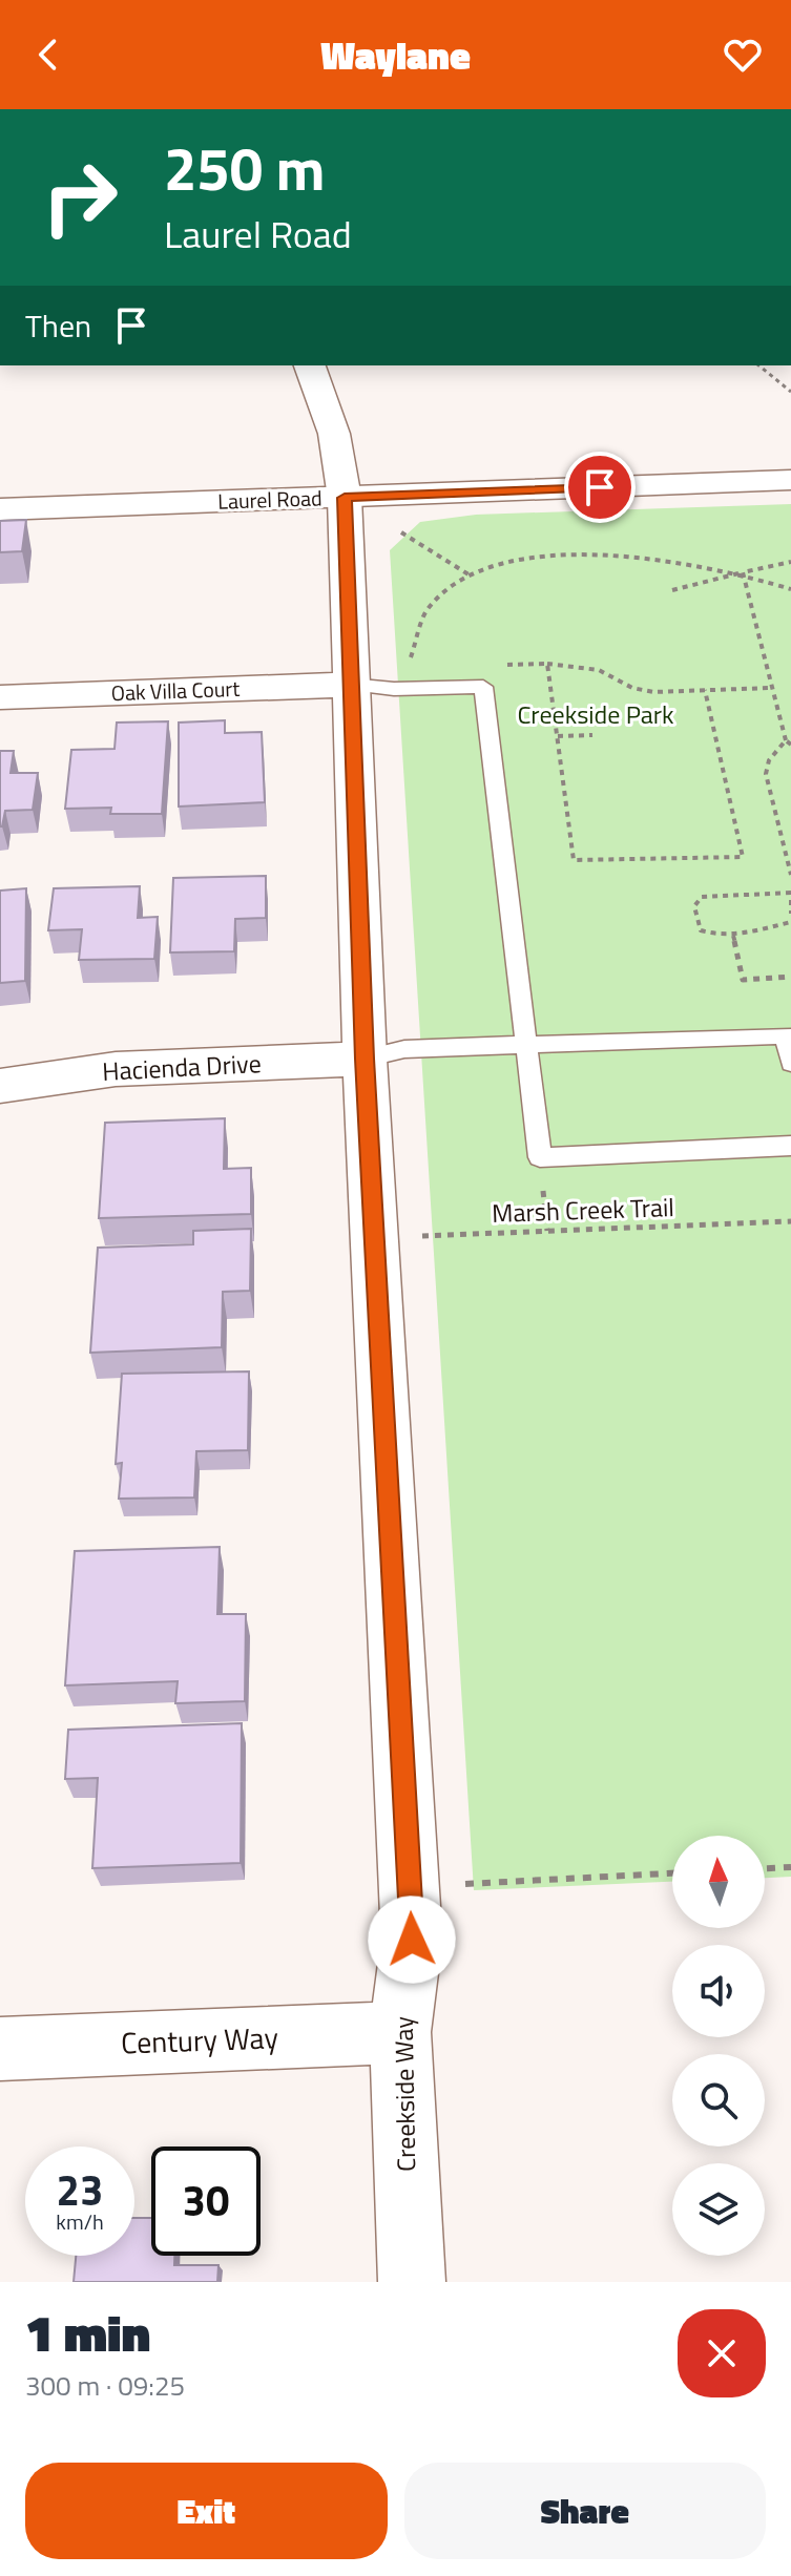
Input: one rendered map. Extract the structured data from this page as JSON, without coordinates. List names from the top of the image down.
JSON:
{
  "streets": {
    "street": [
      "Laurel Road",
      "Oak Villa Court",
      "Hacienda Drive",
      "Century Way",
      "Creekside Way"
    ],
    "path": ["Marsh Creek Trail"]
  },
  "crossings": [
    ["Laurel Road", "Creekside Way"],
    ["Oak Villa Court", "Creekside Way"],
    ["Hacienda Drive", "Creekside Way"],
    ["Marsh Creek Trail", "Creekside Way"],
    ["Century Way", "Creekside Way"]
  ],
  "parks": ["Creekside Park"],
  "north": "top",
  "page": {
    "header": "Waylane",
    "turn": ["250 m", "Laurel Road"],
    "then": "Then",
    "speed": "23 km/h",
    "limit": "30",
    "heading": ["1 min", "300 m · 09:25"],
    "buttons": ["Exit", "Share"]
  }
}
